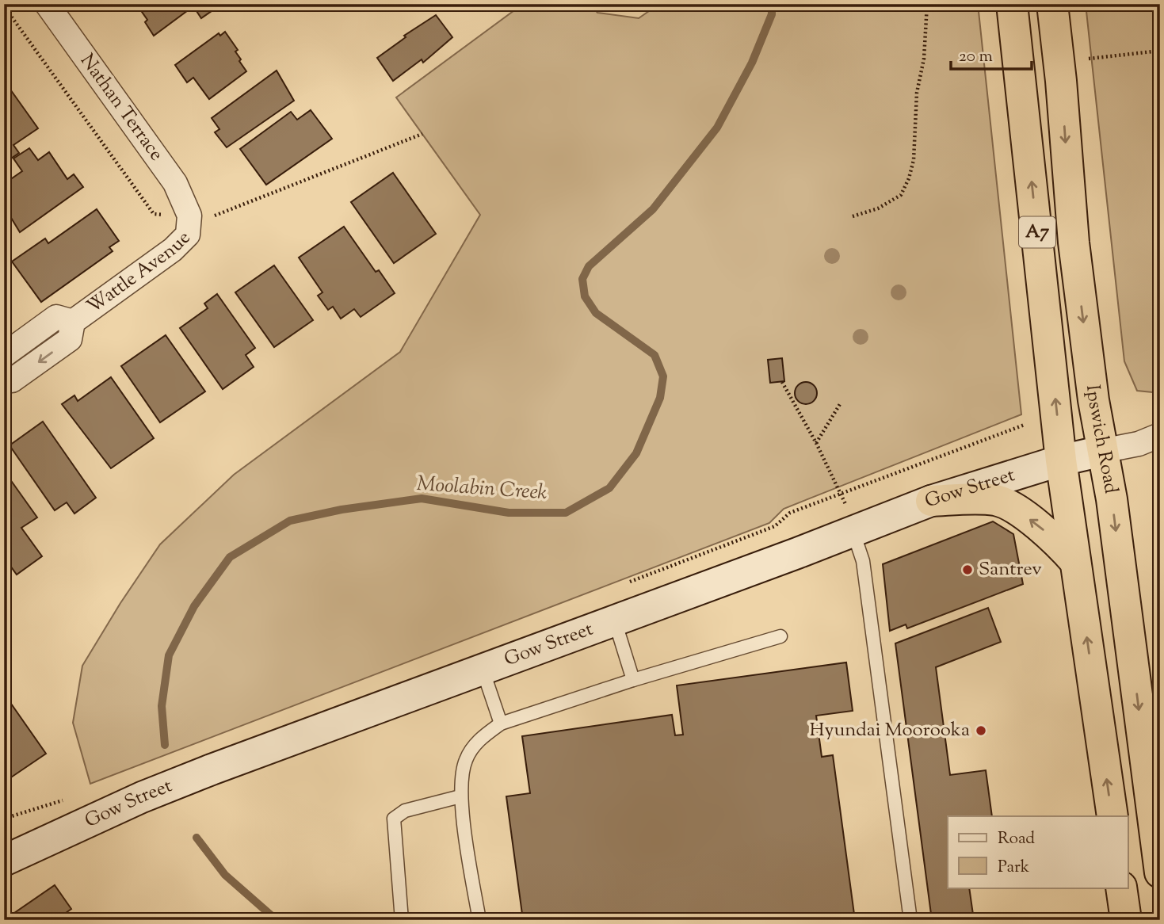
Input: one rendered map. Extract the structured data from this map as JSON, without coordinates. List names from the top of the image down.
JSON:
{
  "streets": {
    "highway": ["A7", "Ipswich Road"],
    "street": ["Nathan Terrace", "Wattle Avenue", "Gow Street"]
  },
  "crossings": [
    ["Nathan Terrace", "Wattle Avenue"],
    ["Ipswich Road", "Gow Street"]
  ],
  "water": ["Moolabin Creek"],
  "places": ["Santrev", "Hyundai Moorooka"],
  "legend": ["Road", "Park"],
  "scale_bar": "20 m"
}
